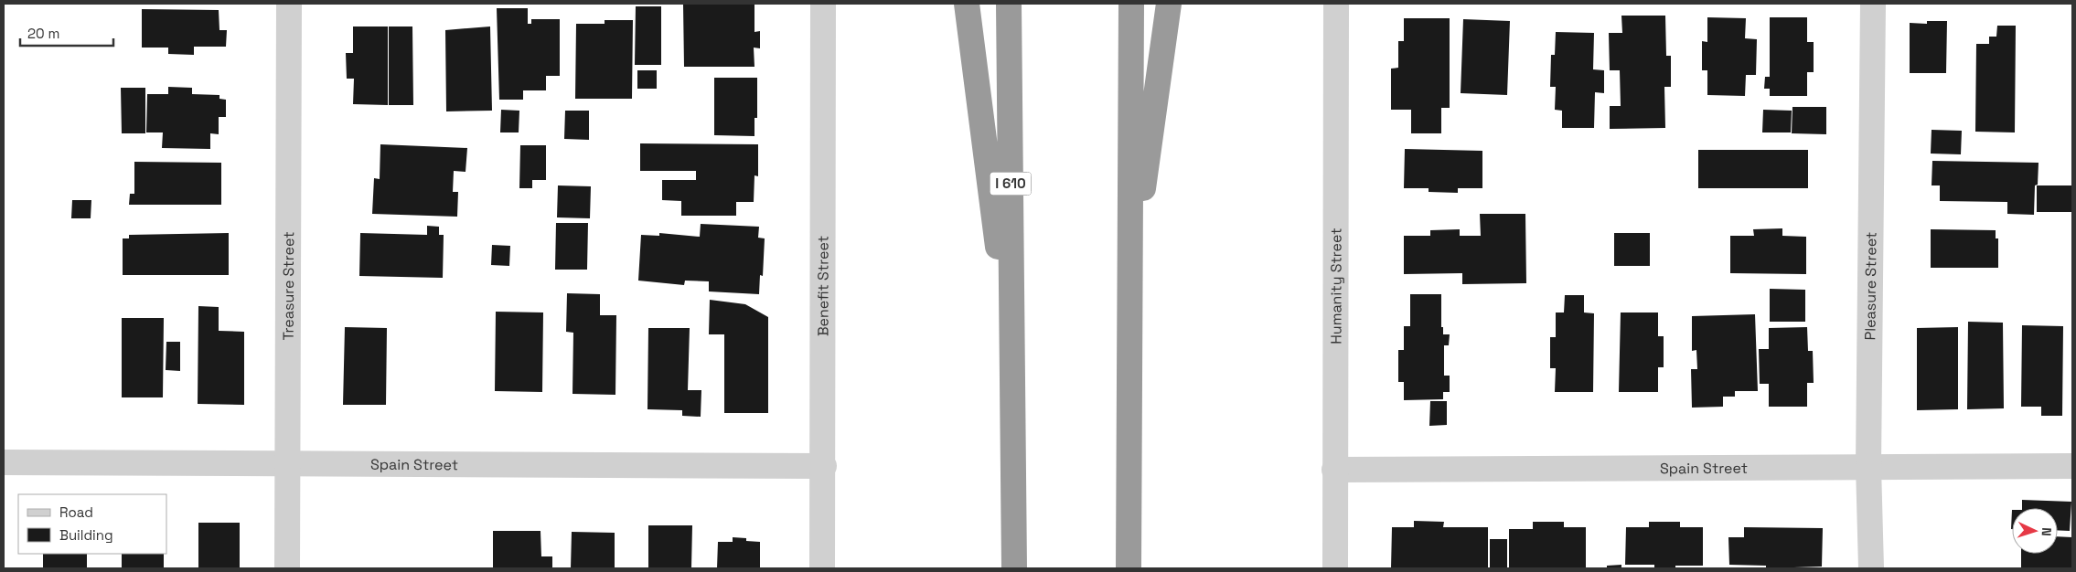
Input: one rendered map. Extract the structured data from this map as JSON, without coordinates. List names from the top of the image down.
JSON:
{
  "streets": {
    "highway": ["I 610"],
    "street": [
      "Treasure Street",
      "Benefit Street",
      "Humanity Street",
      "Pleasure Street",
      "Spain Street"
    ]
  },
  "crossings": [
    ["Treasure Street", "Spain Street"],
    ["Benefit Street", "Spain Street"],
    ["Humanity Street", "Spain Street"],
    ["Pleasure Street", "Spain Street"]
  ],
  "legend": ["Road", "Building"],
  "scale_bar": "20 m",
  "north": "right"
}
